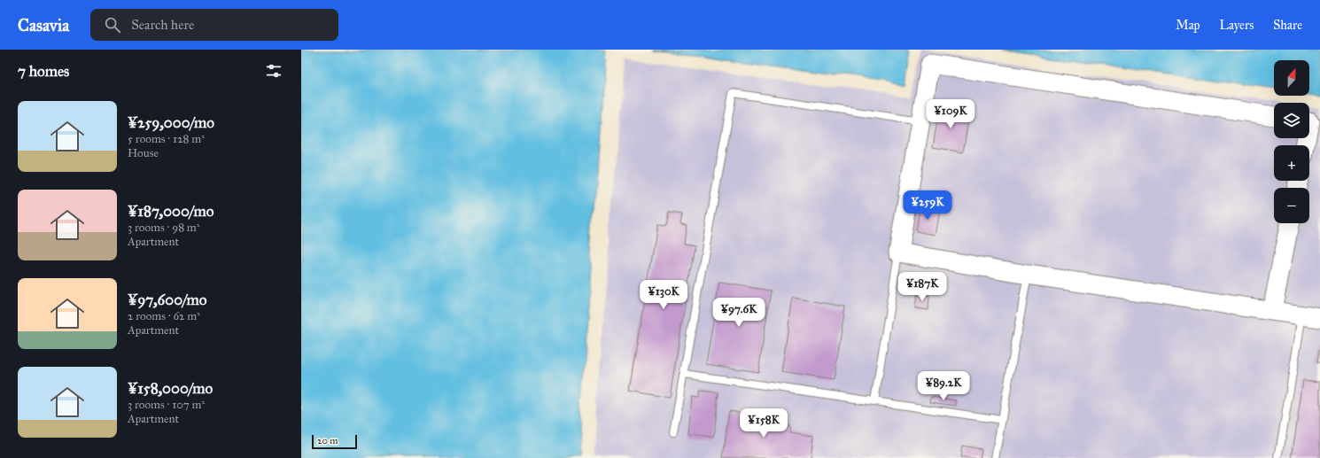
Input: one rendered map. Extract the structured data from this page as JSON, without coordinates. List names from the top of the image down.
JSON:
{
  "scale_bar": "20 m",
  "north": "top",
  "page": {
    "header": "Casavia",
    "search": "Search here",
    "nav": ["Map", "Layers", "Share"],
    "heading": "7 homes",
    "map_buttons": ["+", "−"],
    "list": [
      {
        "name": "¥259,000/mo",
        "note": "5 rooms · 128 m² · House"
      },
      {
        "name": "¥187,000/mo",
        "note": "3 rooms · 98 m² · Apartment"
      },
      {
        "name": "¥97,600/mo",
        "note": "2 rooms · 62 m² · Apartment"
      },
      {
        "name": "¥158,000/mo",
        "note": "3 rooms · 107 m² · Apartment"
      }
    ],
    "price": [
      "¥109K",
      "¥259K",
      "¥187K",
      "¥130K",
      "¥97.6K",
      "¥89.2K",
      "¥158K"
    ],
    "scale": "20 m"
  }
}
